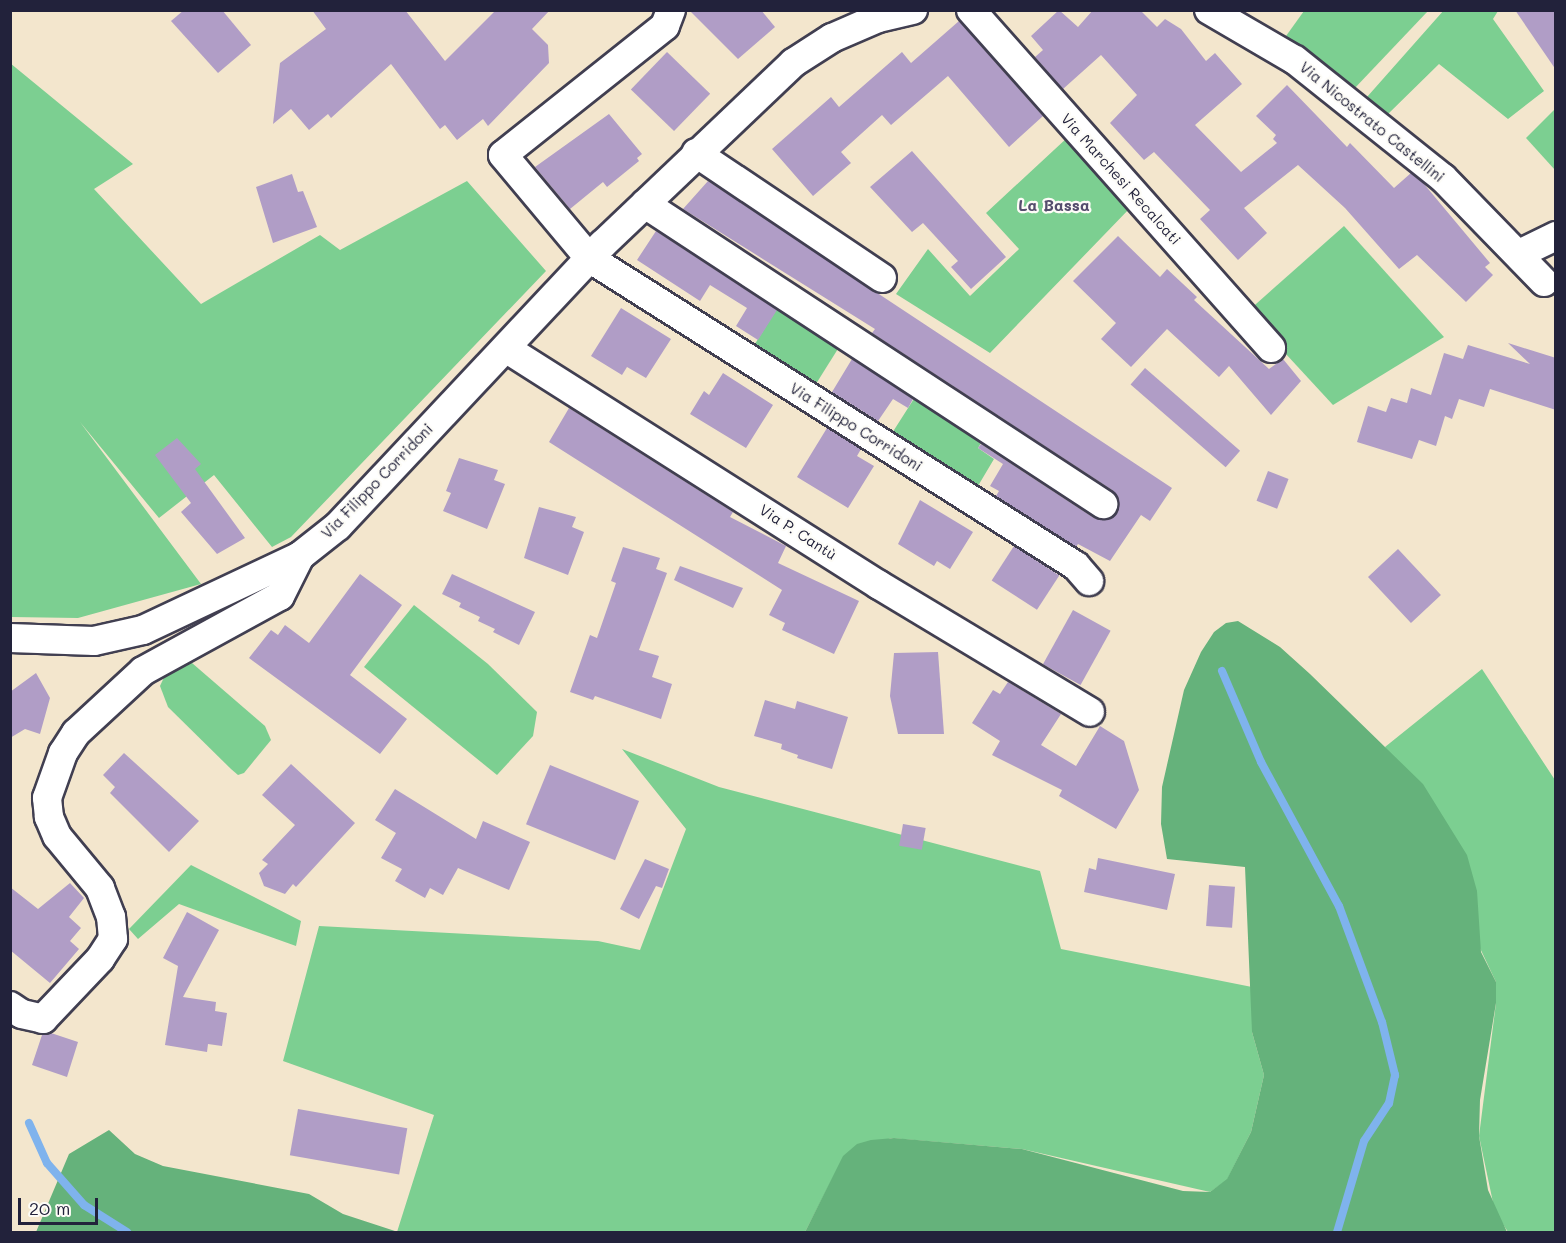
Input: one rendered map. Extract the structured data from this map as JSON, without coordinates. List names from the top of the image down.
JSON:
{
  "streets": {
    "street": [
      "Via Nicostrato Castellini",
      "Via Marchesi Recalcati",
      "Via Filippo Corridoni",
      "Via P. Cantù"
    ]
  },
  "crossings": [
    ["Via Filippo Corridoni", "Via P. Cantù"]
  ],
  "districts": ["La Bassa"],
  "scale_bar": "20 m"
}
